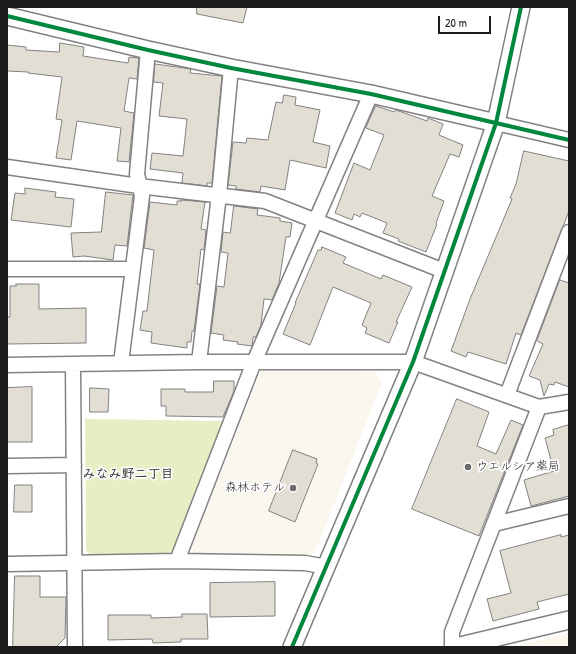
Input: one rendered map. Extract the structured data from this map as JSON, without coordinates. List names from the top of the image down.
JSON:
{
  "districts": ["みなみ野二丁目"],
  "places": ["ウエルシア薬局", "森林ホテル"],
  "scale_bar": "20 m"
}
